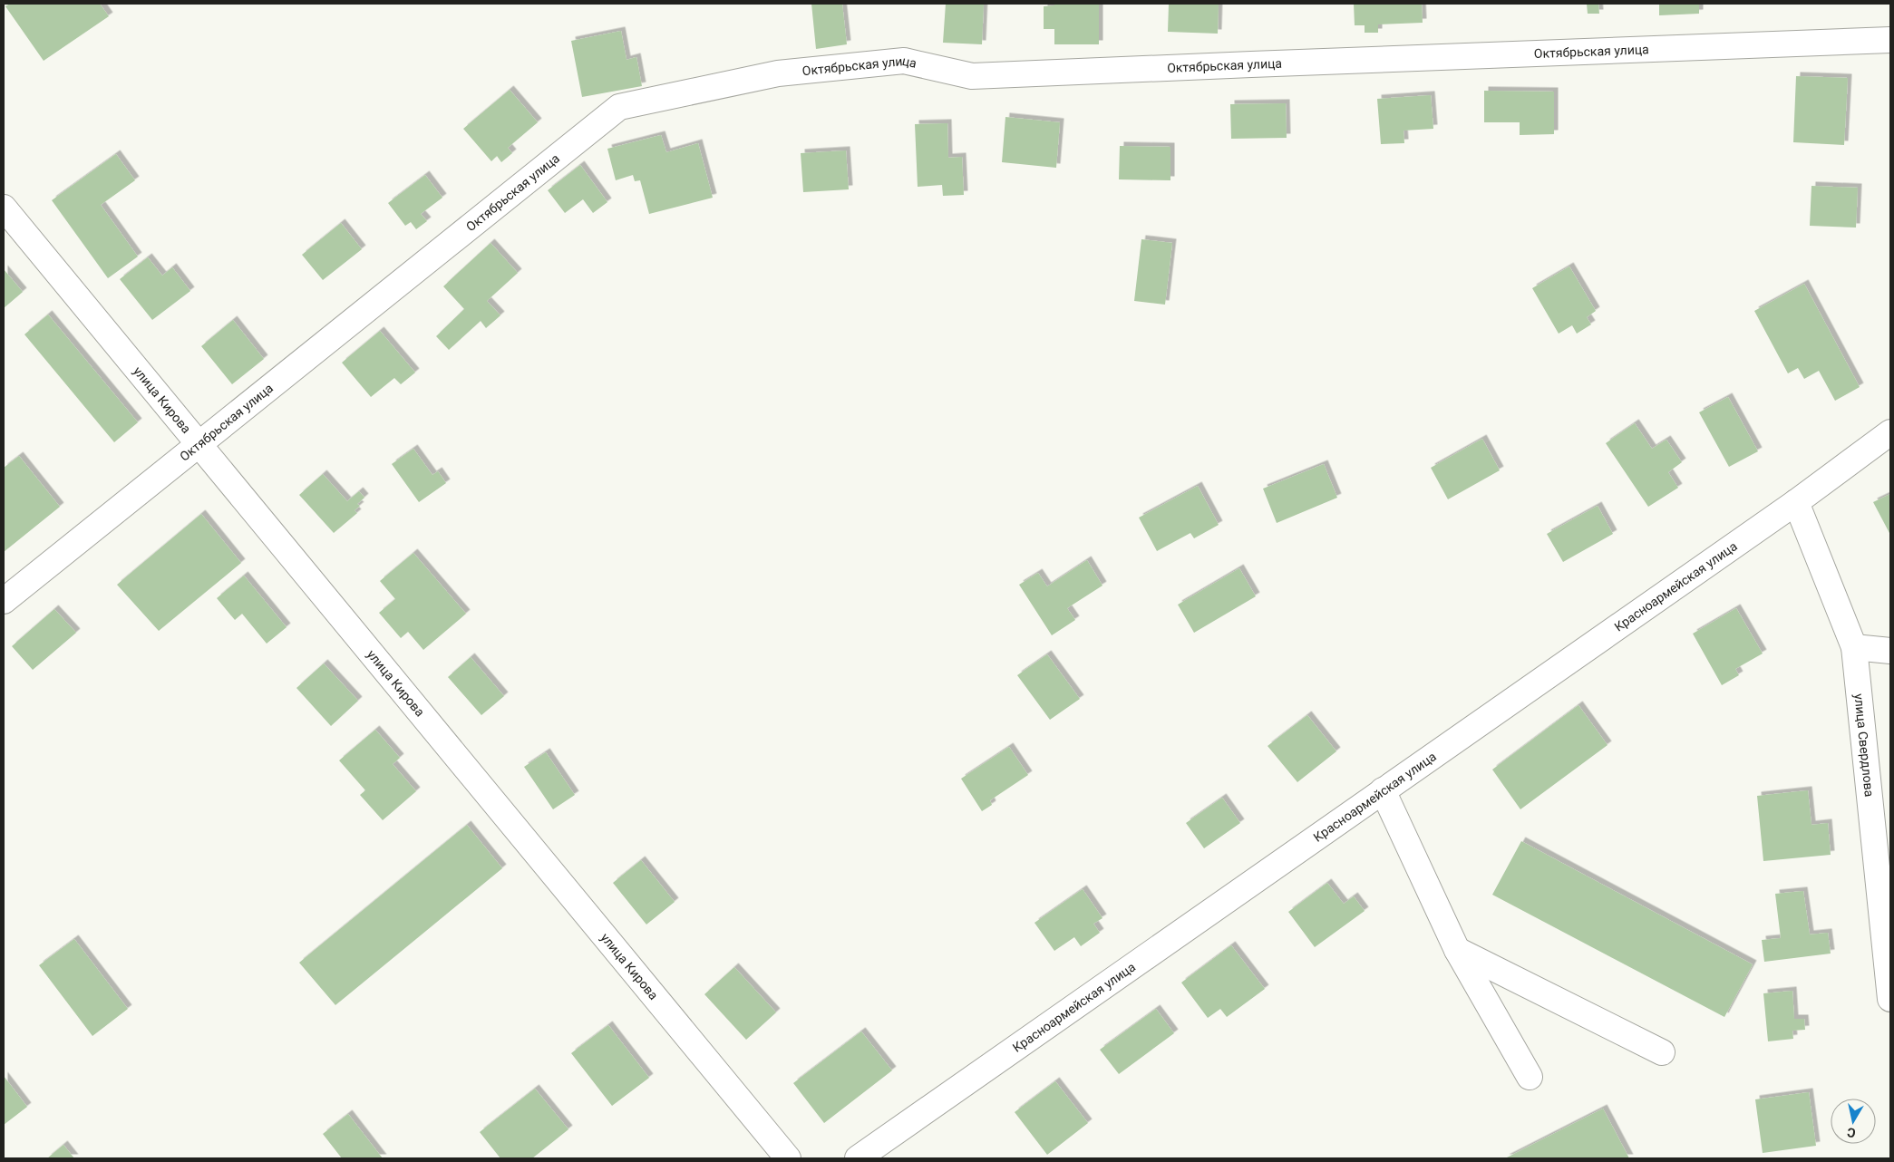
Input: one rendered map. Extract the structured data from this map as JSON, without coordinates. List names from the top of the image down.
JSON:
{
  "streets": {
    "street": [
      "Октябрьская улица",
      "улица Кирова",
      "Красноармейская улица",
      "улица Свердлова"
    ]
  },
  "crossings": [
    ["Октябрьская улица", "улица Кирова"],
    ["Красноармейская улица", "улица Свердлова"]
  ],
  "north": "bottom"
}
